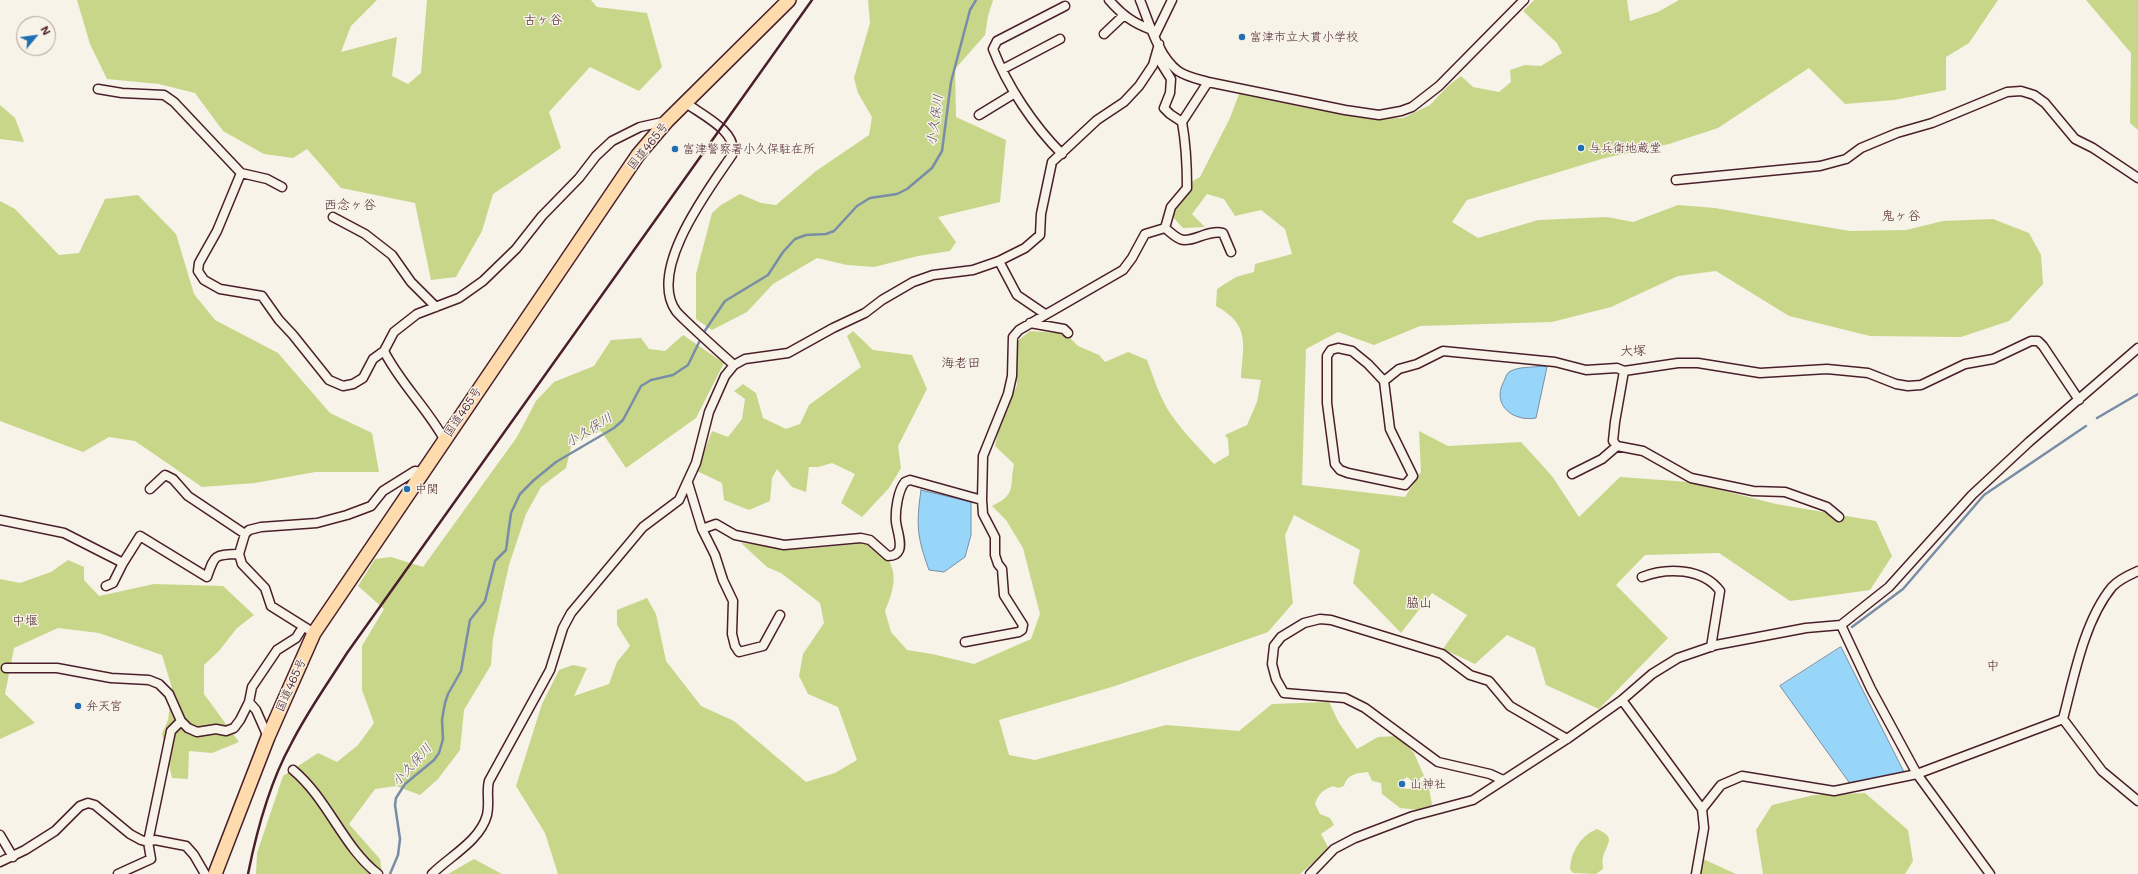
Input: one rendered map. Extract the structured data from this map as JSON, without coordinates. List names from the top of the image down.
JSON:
{
  "streets": {
    "highway": ["国道465号"]
  },
  "districts": [
    "古ヶ谷",
    "西念ヶ谷",
    "鬼ヶ谷",
    "大塚",
    "海老田",
    "脇山",
    "中堰",
    "中"
  ],
  "water": ["小久保川"],
  "places": [
    "富津市立大貫小学校",
    "与兵衛地蔵堂",
    "富津警察署小久保駐在所",
    "中関",
    "弁天宮",
    "山神社"
  ],
  "north": "top right"
}
